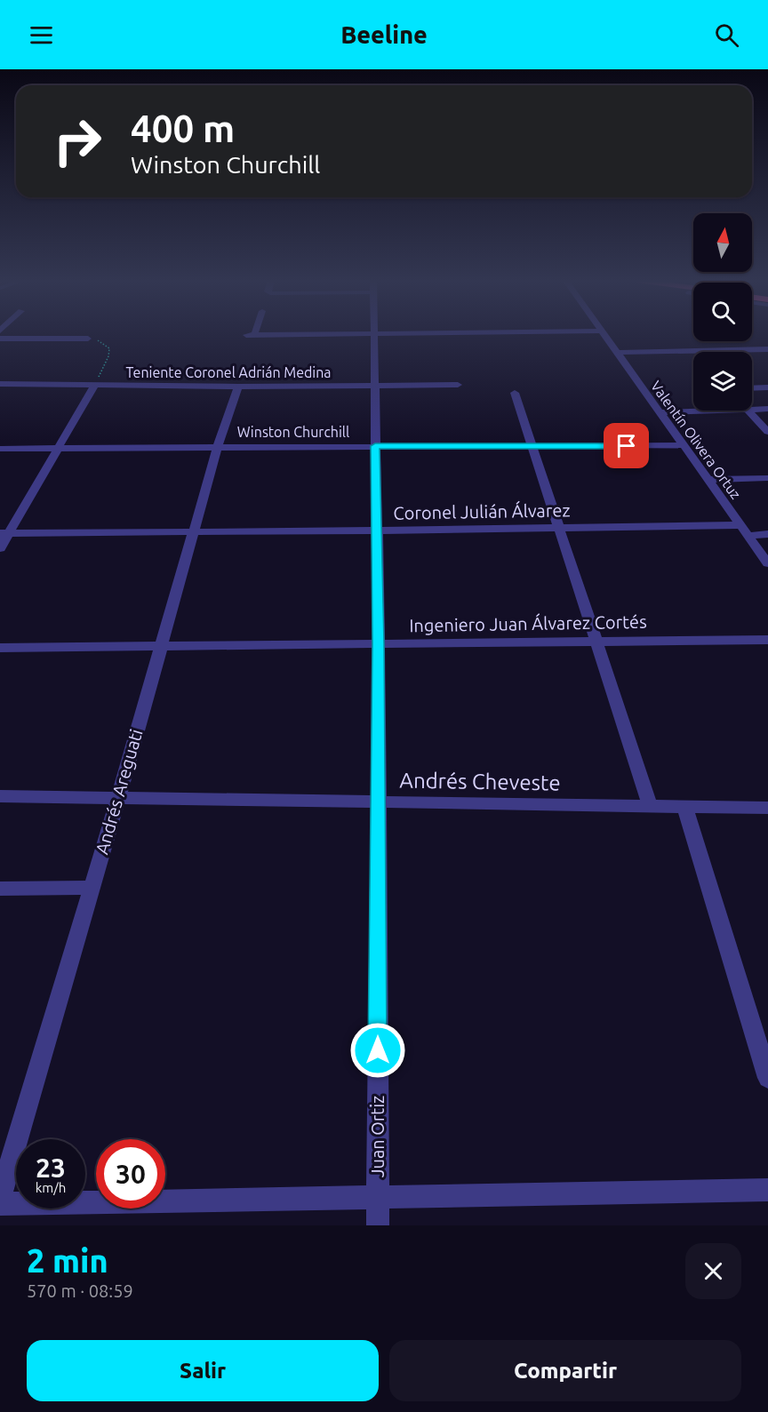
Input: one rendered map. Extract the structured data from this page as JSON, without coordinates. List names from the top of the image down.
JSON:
{
  "streets": {
    "street": [
      "Teniente Coronel Adrián Medina",
      "Winston Churchill",
      "Valentín Olivera Ortuz",
      "Coronel Julián Álvarez",
      "Ingeniero Juan Álvarez Cortés",
      "Andrés Cheveste",
      "Andrés Areguati",
      "Juan Ortiz"
    ]
  },
  "crossings": [
    ["Teniente Coronel Adrián Medina", "Andrés Areguati"],
    ["Teniente Coronel Adrián Medina", "Juan Ortiz"],
    ["Winston Churchill", "Valentín Olivera Ortuz"],
    ["Winston Churchill", "Andrés Areguati"],
    ["Winston Churchill", "Juan Ortiz"],
    ["Valentín Olivera Ortuz", "Coronel Julián Álvarez"],
    ["Coronel Julián Álvarez", "Andrés Areguati"],
    ["Coronel Julián Álvarez", "Juan Ortiz"],
    ["Ingeniero Juan Álvarez Cortés", "Andrés Areguati"],
    ["Ingeniero Juan Álvarez Cortés", "Juan Ortiz"],
    ["Andrés Cheveste", "Andrés Areguati"],
    ["Andrés Cheveste", "Juan Ortiz"]
  ],
  "north": "top",
  "page": {
    "header": "Beeline",
    "turn": ["400 m", "Winston Churchill"],
    "speed": "23 km/h",
    "limit": "30",
    "heading": ["2 min", "570 m · 08:59"],
    "buttons": ["Salir", "Compartir"]
  }
}
